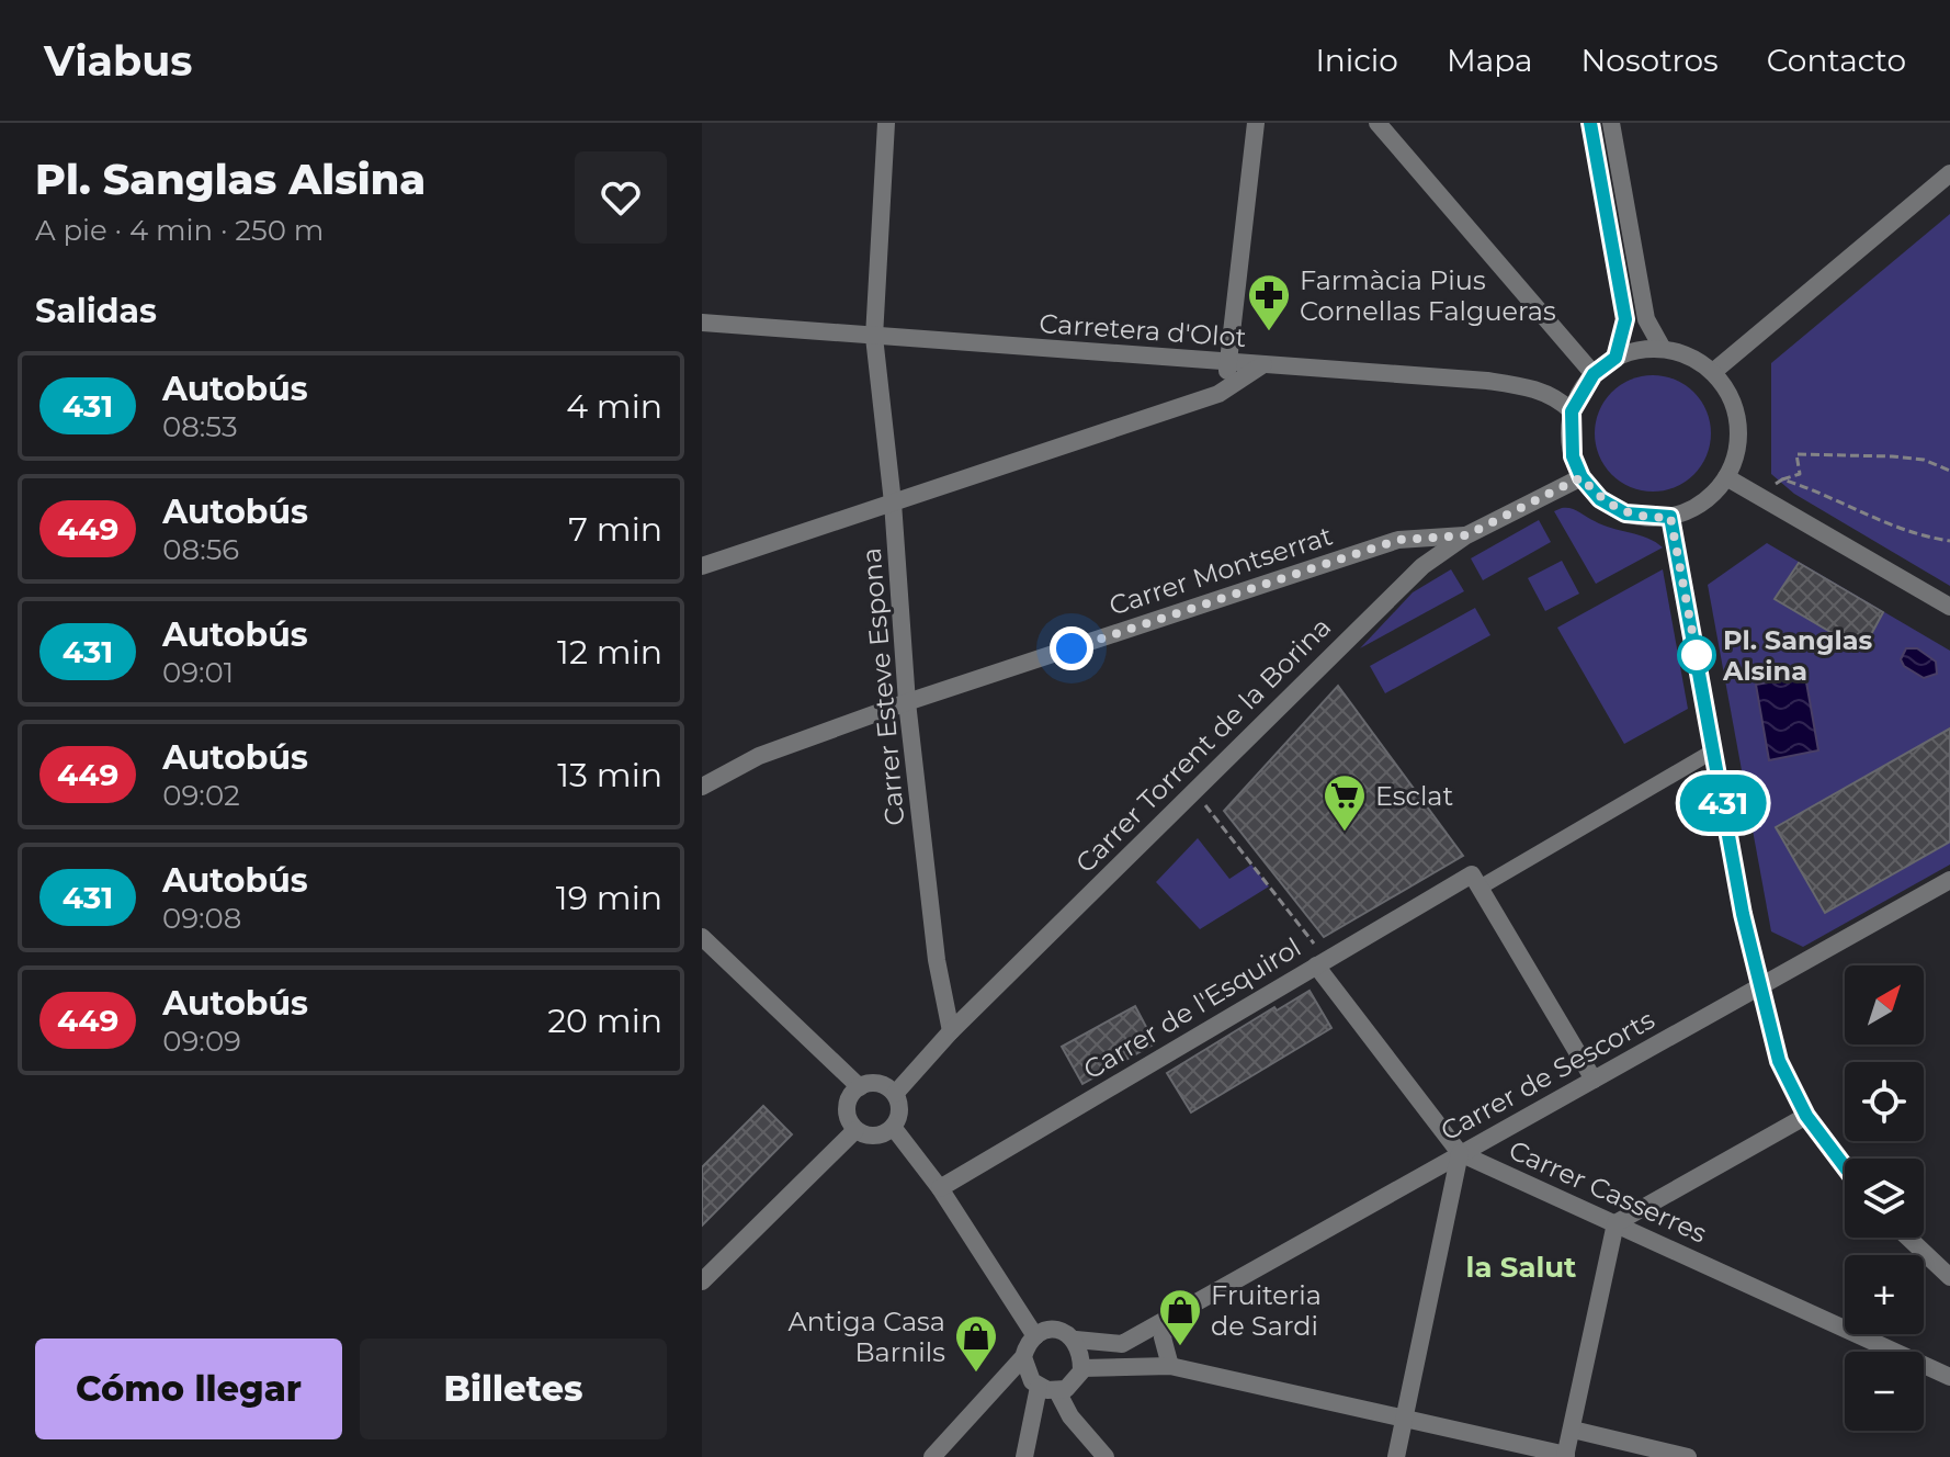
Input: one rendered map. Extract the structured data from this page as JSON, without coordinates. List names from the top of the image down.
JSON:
{
  "streets": {
    "street": [
      "Carretera d'Olot",
      "Carrer Montserrat",
      "Carrer Esteve Espona",
      "Carrer Torrent de la Borina",
      "Carrer de l'Esquirol",
      "Carrer de Sescorts",
      "Carrer Casserres"
    ]
  },
  "crossings": [
    ["Carretera d'Olot", "Carrer Esteve Espona"],
    ["Carretera d'Olot", "Carrer Torrent de la Borina"],
    ["Carrer Montserrat", "Carrer Esteve Espona"],
    ["Carrer Montserrat", "Carrer Torrent de la Borina"],
    ["Carrer Esteve Espona", "Carrer Torrent de la Borina"],
    ["Carrer de l'Esquirol", "Carrer Casserres"],
    ["Carrer de Sescorts", "Carrer Casserres"]
  ],
  "districts": ["la Salut"],
  "places": {
    "pharmacy": ["Farmàcia Pius Cornellas Falgueras"],
    "other": ["Pl. Sanglas Alsina"],
    "supermarket": ["Esclat"],
    "shop": ["Fruiteria de Sardi", "Antiga Casa Barnils"]
  },
  "lines": ["bus line 431"],
  "north": "top right",
  "page": {
    "header": "Viabus",
    "nav": [
      "Inicio",
      "Mapa",
      "Nosotros",
      "Contacto"
    ],
    "heading": [
      ["Pl. Sanglas Alsina", "A pie · 4 min · 250 m"],
      "Salidas"
    ],
    "on_map": "431",
    "list": [
      {
        "mark": "431",
        "name": "Autobús",
        "note": "08:53",
        "value": "4 min"
      },
      {
        "mark": "449",
        "name": "Autobús",
        "note": "08:56",
        "value": "7 min"
      },
      {
        "mark": "431",
        "name": "Autobús",
        "note": "09:01",
        "value": "12 min"
      },
      {
        "mark": "449",
        "name": "Autobús",
        "note": "09:02",
        "value": "13 min"
      },
      {
        "mark": "431",
        "name": "Autobús",
        "note": "09:08",
        "value": "19 min"
      },
      {
        "mark": "449",
        "name": "Autobús",
        "note": "09:09",
        "value": "20 min"
      }
    ],
    "map_buttons": ["+", "−"],
    "buttons": ["Cómo llegar", "Billetes"]
  }
}
